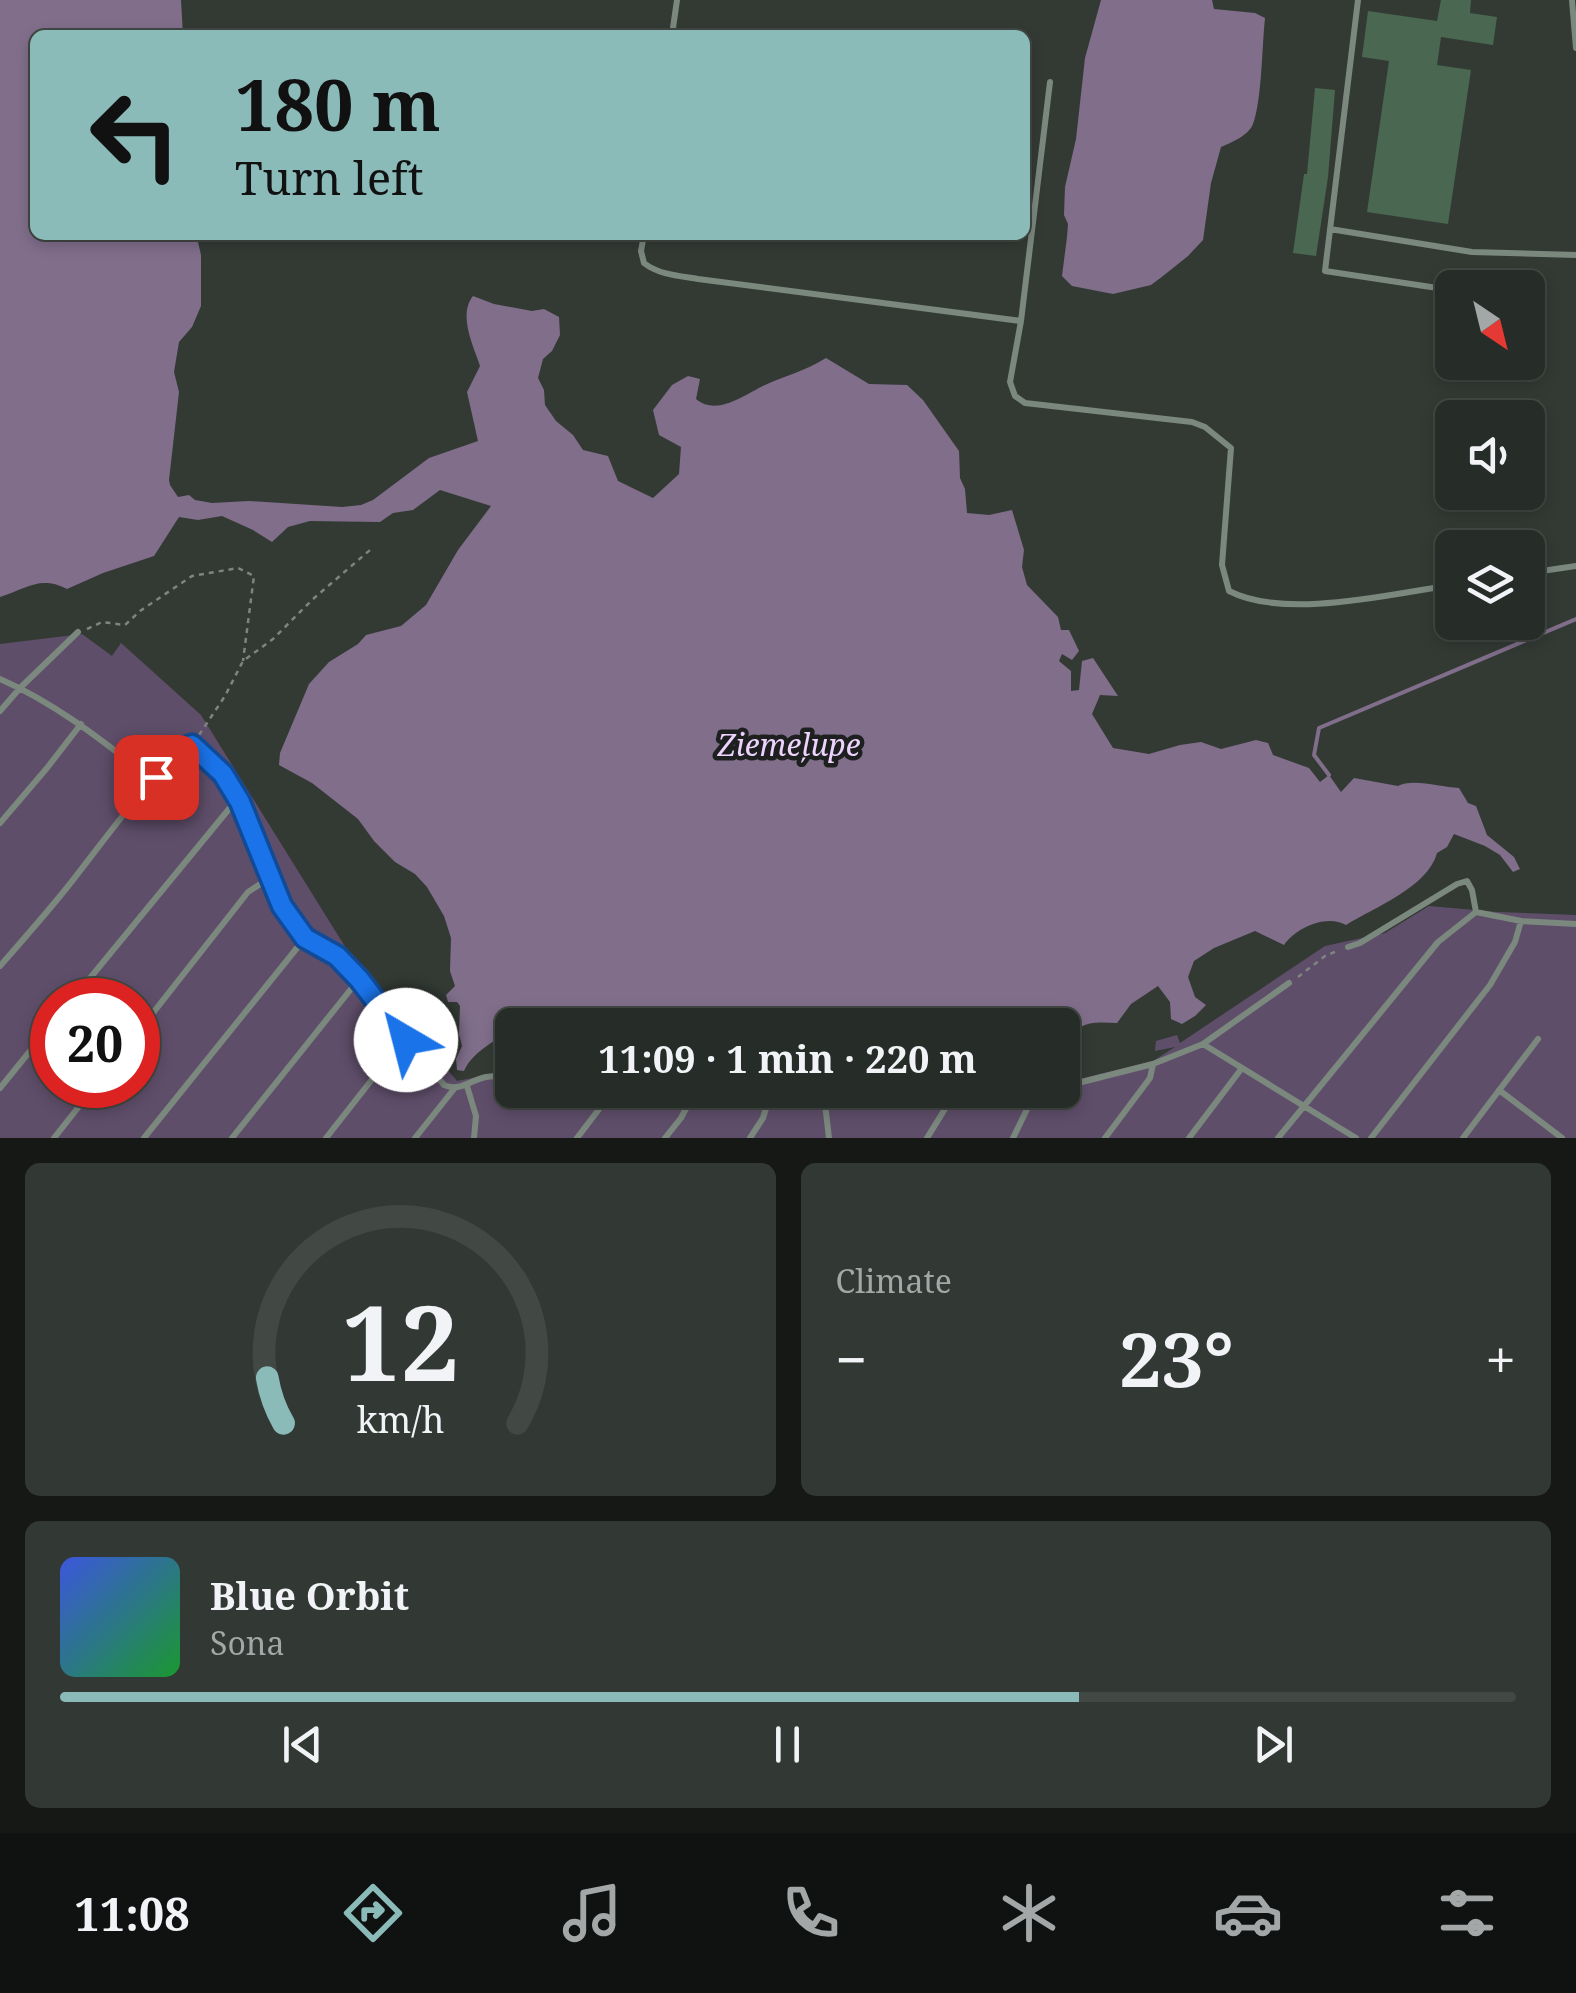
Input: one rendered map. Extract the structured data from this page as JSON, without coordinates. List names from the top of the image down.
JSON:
{
  "water": ["Ziemeļupe"],
  "north": "bottom right",
  "page": {
    "turn": ["180 m", "Turn left"],
    "limit": "20",
    "trip": "11:09 · 1 min · 220 m",
    "tile": "Climate",
    "heat": ["−", "23°", "+"],
    "song": ["Blue Orbit", "Sona"],
    "tabs": "11:08",
    "gauge": ["12", "km/h"]
  }
}
